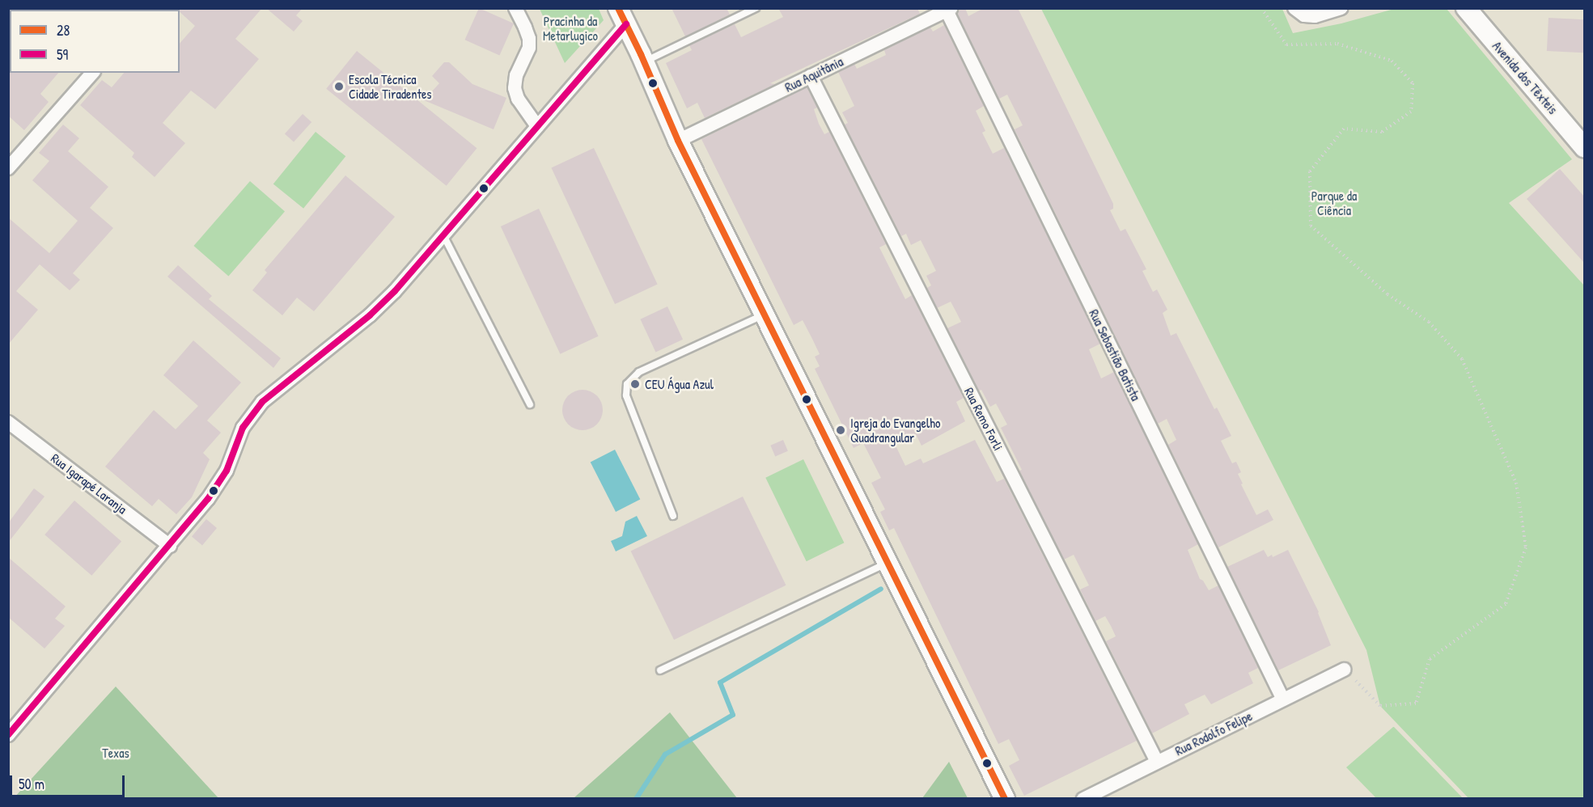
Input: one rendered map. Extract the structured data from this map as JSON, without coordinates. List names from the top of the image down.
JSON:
{
  "streets": {
    "main road": ["Avenida dos Têxteis"],
    "street": [
      "Rua Aquitânia",
      "Rua Sebastião Batista",
      "Rua Remo Forli",
      "Rua Igarapé Laranja",
      "Rua Rodolfo Felipe"
    ]
  },
  "crossings": [
    ["Rua Aquitânia", "Rua Sebastião Batista"],
    ["Rua Aquitânia", "Rua Remo Forli"],
    ["Rua Sebastião Batista", "Rua Rodolfo Felipe"],
    ["Rua Remo Forli", "Rua Rodolfo Felipe"]
  ],
  "parks": ["Pracinha da Metarlugico", "Parque da Ciência", "Texas"],
  "places": ["Escola Técnica Cidade Tiradentes", "CEU Água Azul", "Igreja do Evangelho Quadrangular"],
  "lines": ["transit line 28", "transit line 59"],
  "legend": ["28", "59"],
  "scale_bar": "50 m"
}
